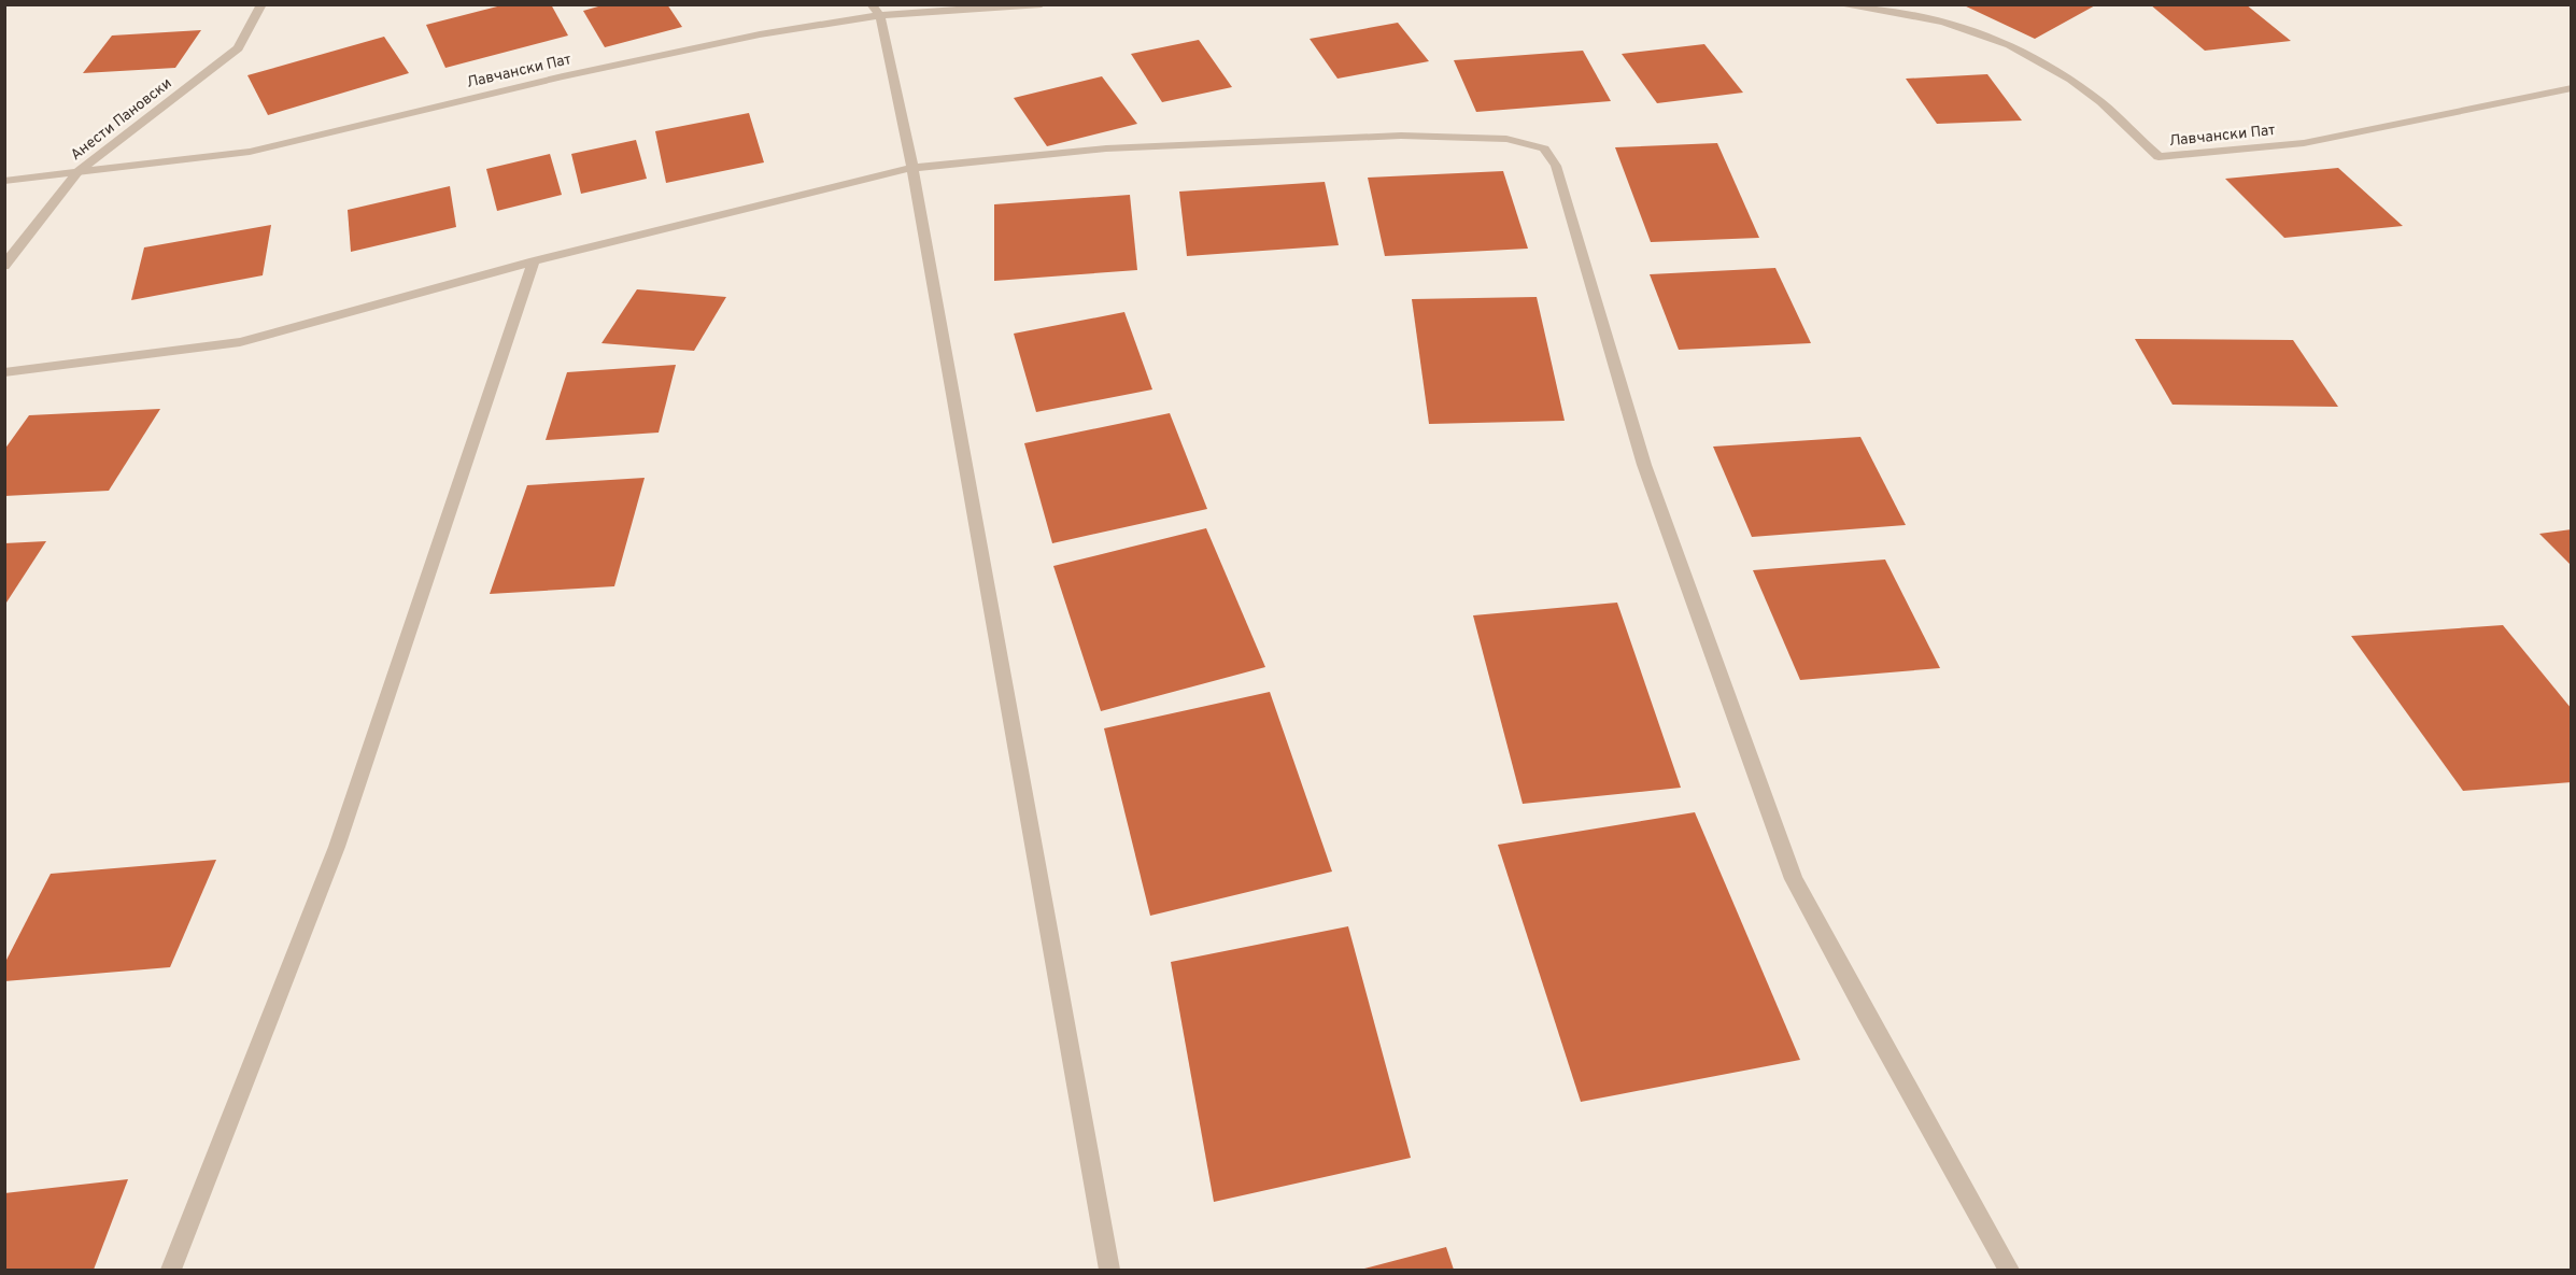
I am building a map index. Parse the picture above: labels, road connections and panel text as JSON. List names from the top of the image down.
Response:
{
  "streets": {
    "street": ["Лавчански Пат", "Анести Пановски"]
  },
  "crossings": [
    ["Лавчански Пат", "Анести Пановски"]
  ]
}
